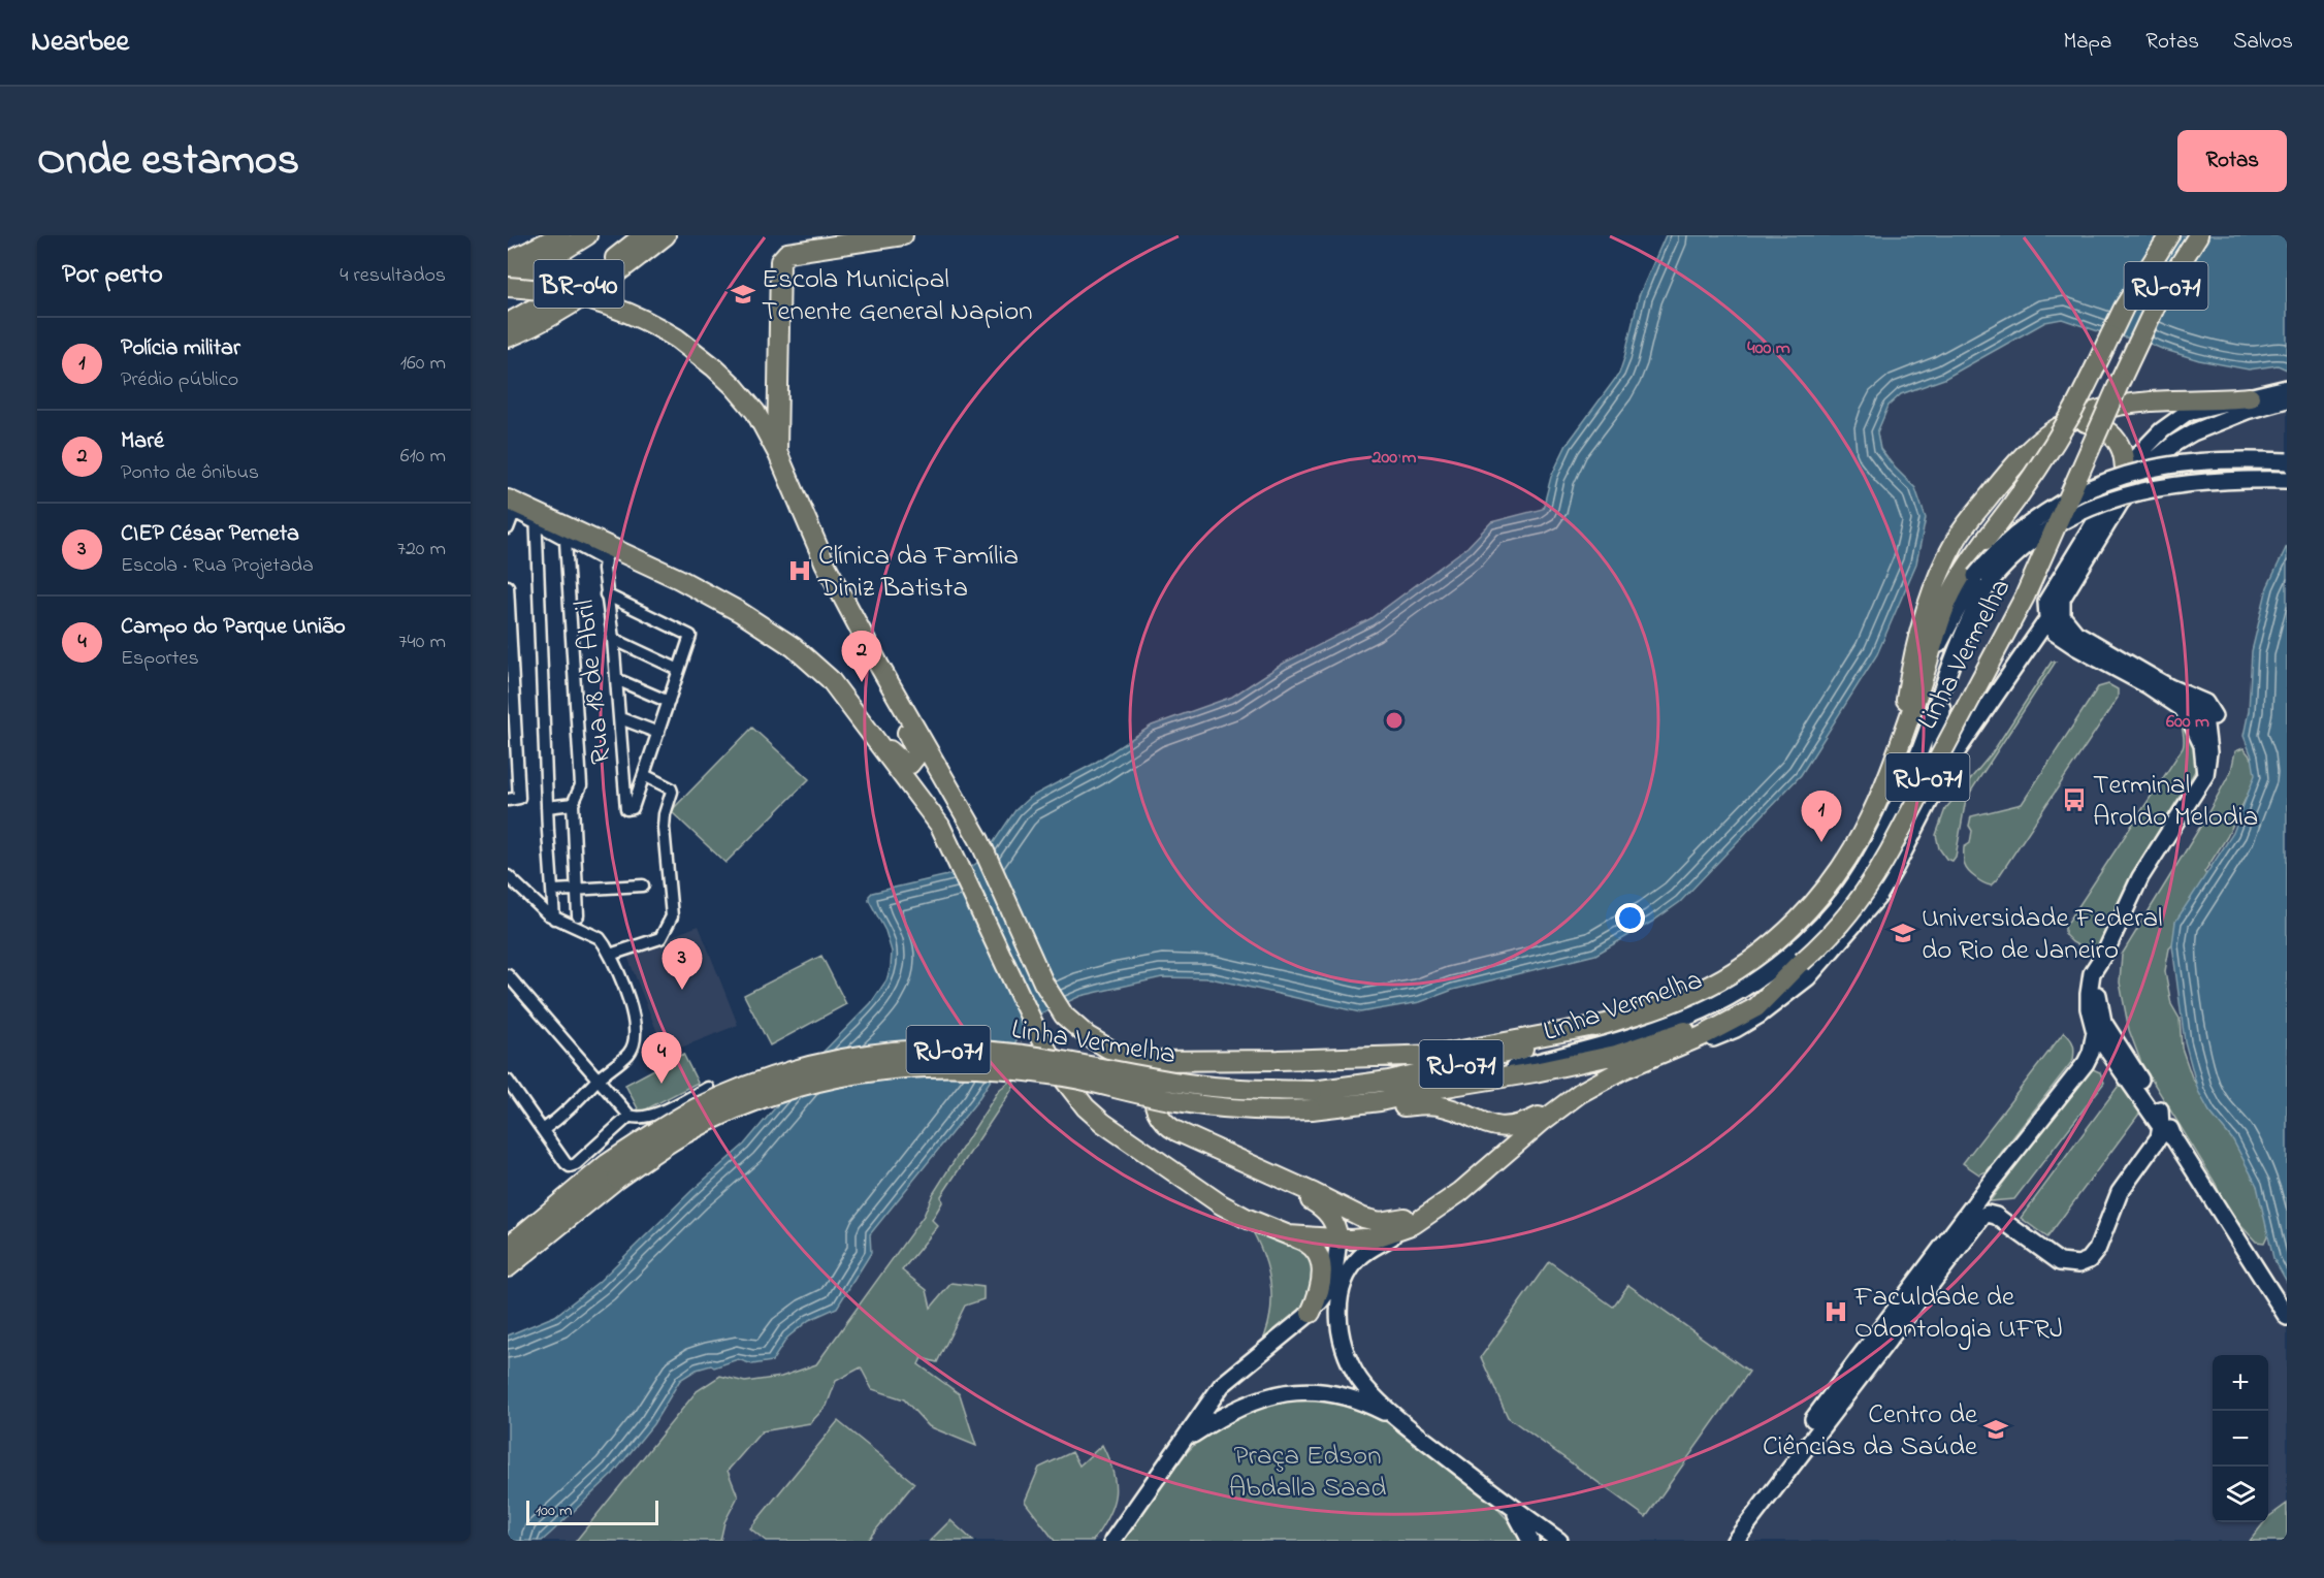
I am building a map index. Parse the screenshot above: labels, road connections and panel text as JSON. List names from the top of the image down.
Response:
{
  "streets": {
    "highway": ["BR-040", "RJ-071", "Linha Vermelha"],
    "street": ["Rua 18 de Abril"]
  },
  "parks": ["Praça Edson Abdalla Saad"],
  "places": {
    "school or university": ["Escola Municipal Tenente General Napion", "Universidade Federal do Rio de Janeiro", "Centro de Ciências da Saúde"],
    "hospital": ["Clínica da Família Diniz Batista", "Faculdade de Odontologia UFRJ"],
    "bus stop": ["Terminal Aroldo Melodia"]
  },
  "scale_bar": "100 m",
  "page": {
    "header": "Nearbee",
    "nav": ["Mapa", "Rotas", "Salvos"],
    "title": "Onde estamos",
    "buttons": "Rotas",
    "heading": ["Por perto", "4 resultados"],
    "list": [
      {
        "mark": "1",
        "name": "Polícia militar",
        "note": "Prédio público",
        "value": "160 m"
      },
      {
        "mark": "2",
        "name": "Maré",
        "note": "Ponto de ônibus",
        "value": "610 m"
      },
      {
        "mark": "3",
        "name": "CIEP César Perneta",
        "note": "Escola · Rua Projetada",
        "value": "720 m"
      },
      {
        "mark": "4",
        "name": "Campo do Parque União",
        "note": "Esportes",
        "value": "740 m"
      }
    ],
    "pins": [
      "2",
      "1",
      "3",
      "4"
    ],
    "map_buttons": ["+", "−"],
    "scale": "100 m"
  },
  "rings": ["400 m", "200 m", "600 m"]
}
